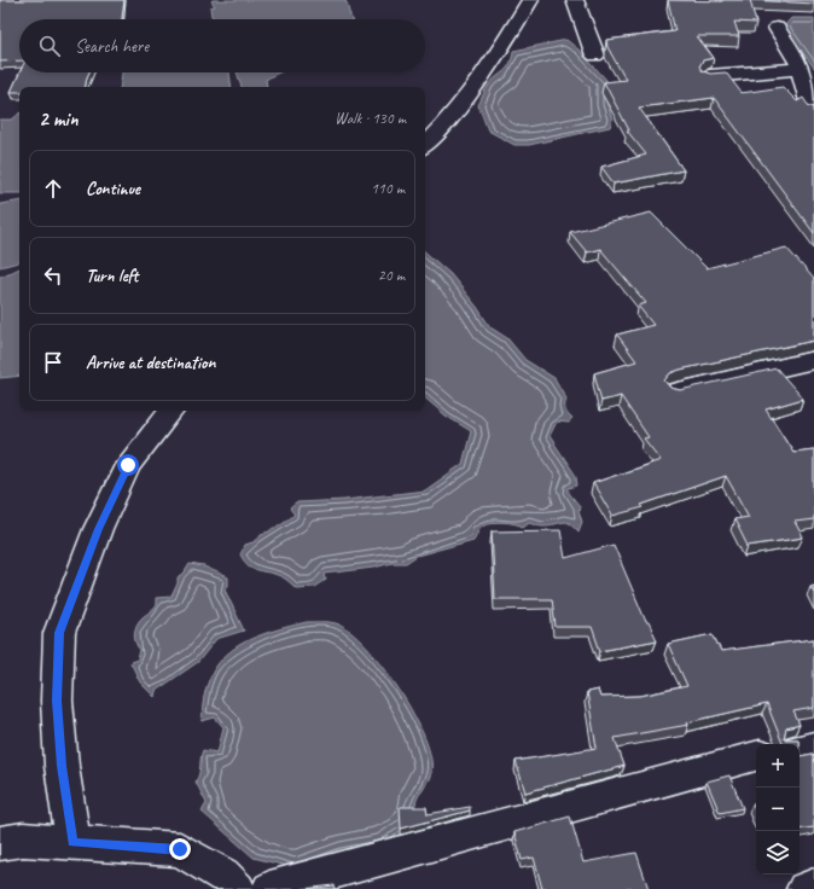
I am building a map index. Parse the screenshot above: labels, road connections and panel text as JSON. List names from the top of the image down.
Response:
{
  "page": {
    "search": "Search here",
    "heading": ["2 min", "Walk · 130 m"],
    "list": [
      ["Continue", "110 m"],
      ["Turn left", "20 m"],
      "Arrive at destination"
    ],
    "map_buttons": ["+", "−"]
  }
}
